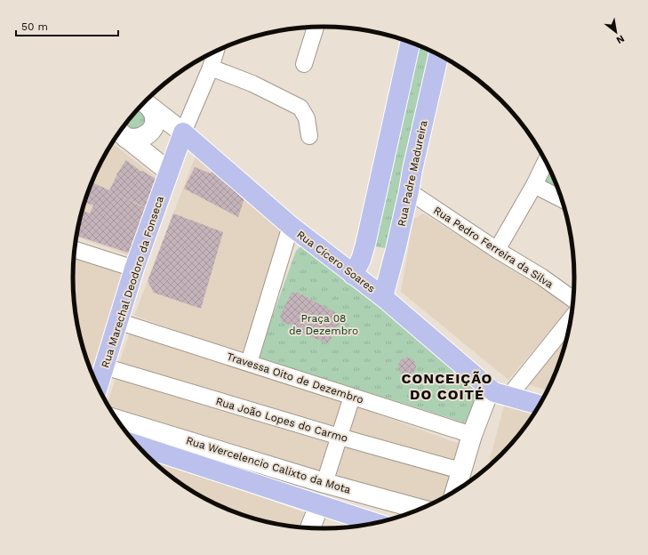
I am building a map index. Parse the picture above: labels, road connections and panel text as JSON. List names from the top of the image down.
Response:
{
  "streets": {
    "main road": [
      "Rua Padre Madureira",
      "Rua Cícero Soares",
      "Rua Marechal Deodoro da Fonseca",
      "Rua Wercelencio Calixto da Mota"
    ],
    "street": ["Rua Pedro Ferreira da Silva", "Travessa Oito de Dezembro", "Rua João Lopes do Carmo"]
  },
  "crossings": [
    ["Rua Padre Madureira", "Rua Pedro Ferreira da Silva"],
    ["Rua Padre Madureira", "Rua Cícero Soares"],
    ["Rua Cícero Soares", "Rua Marechal Deodoro da Fonseca"],
    ["Rua Marechal Deodoro da Fonseca", "Travessa Oito de Dezembro"],
    ["Rua Marechal Deodoro da Fonseca", "Rua João Lopes do Carmo"]
  ],
  "districts": ["CONCEIÇÃO DO COITÉ"],
  "parks": ["Praça 08 de Dezembro"],
  "scale_bar": "50 m",
  "north": "bottom right"
}
